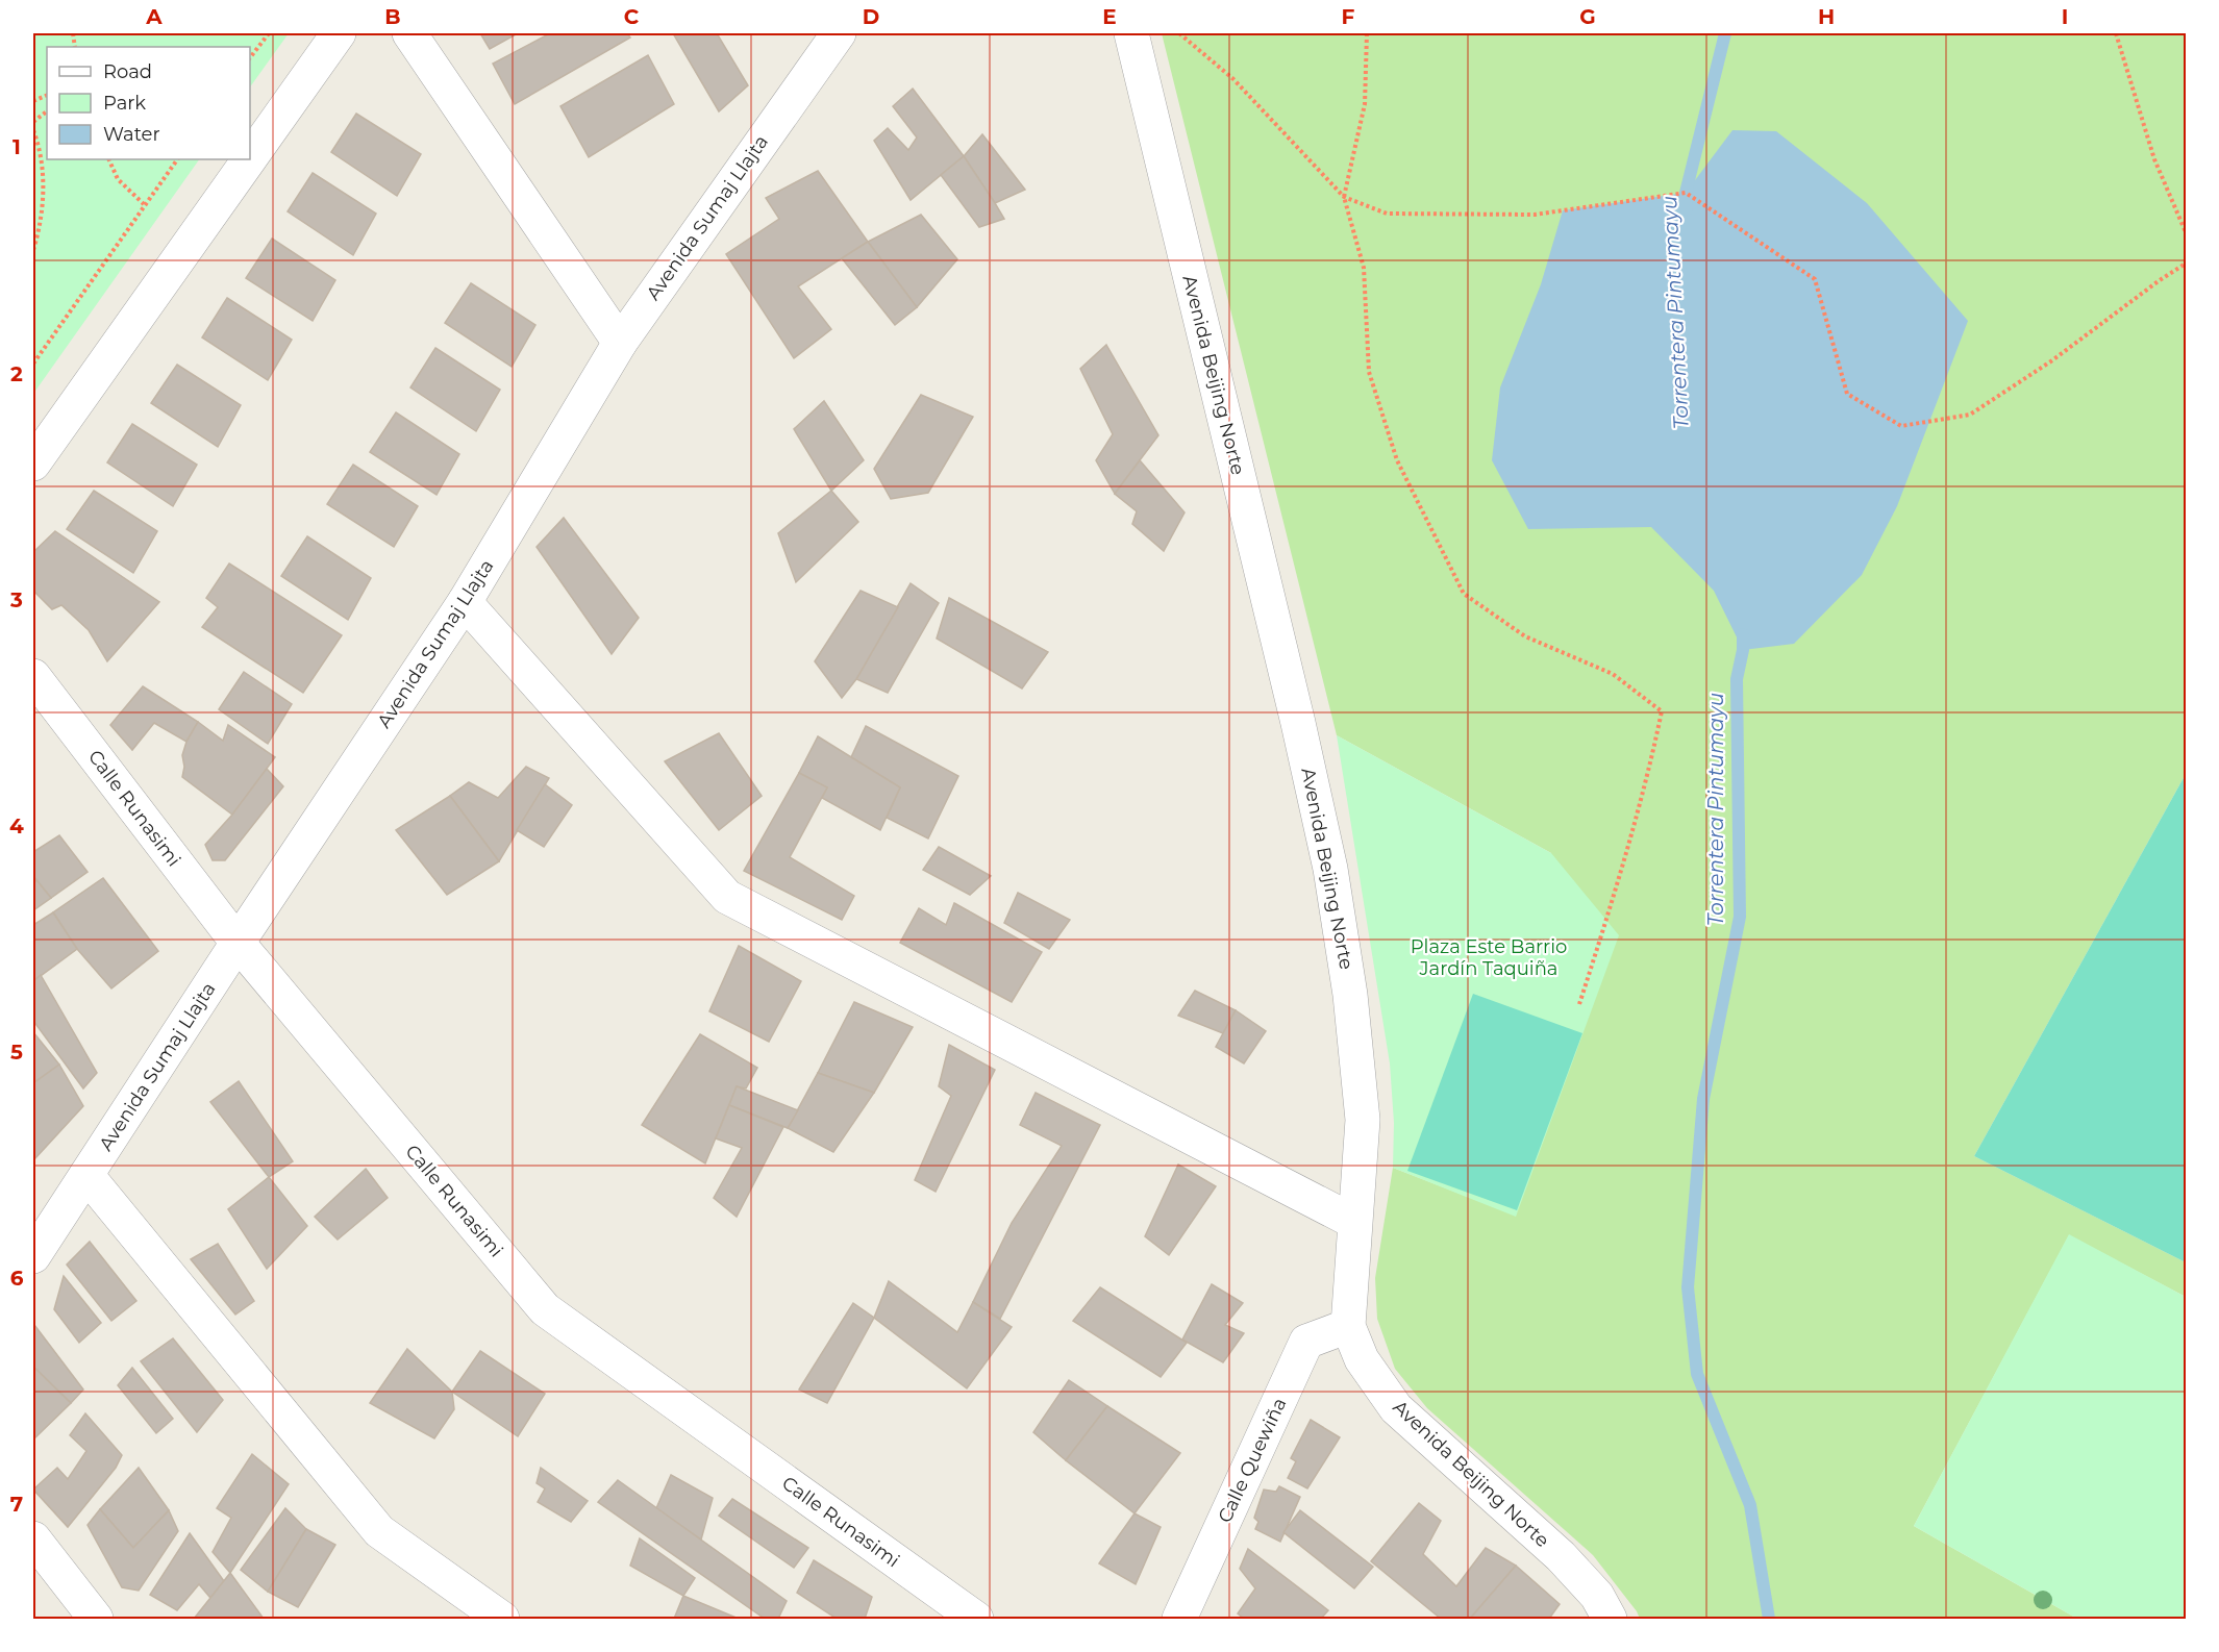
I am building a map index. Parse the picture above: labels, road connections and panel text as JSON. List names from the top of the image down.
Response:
{
  "streets": {
    "street": [
      "Avenida Sumaj Llajta",
      "Avenida Beijing Norte",
      "Calle Runasimi",
      "Calle Quewiña"
    ]
  },
  "crossings": [
    ["Avenida Sumaj Llajta", "Calle Runasimi"],
    ["Avenida Beijing Norte", "Calle Quewiña"]
  ],
  "water": ["Torrentera Pintumayu"],
  "parks": ["Plaza Este Barrio Jardín Taquiña"],
  "legend": ["Road", "Park", "Water"],
  "grid": {
    "columns": [
      "A",
      "B",
      "C",
      "D",
      "E",
      "F",
      "G",
      "H",
      "I"
    ],
    "rows": [
      "1",
      "2",
      "3",
      "4",
      "5",
      "6",
      "7"
    ]
  }
}
